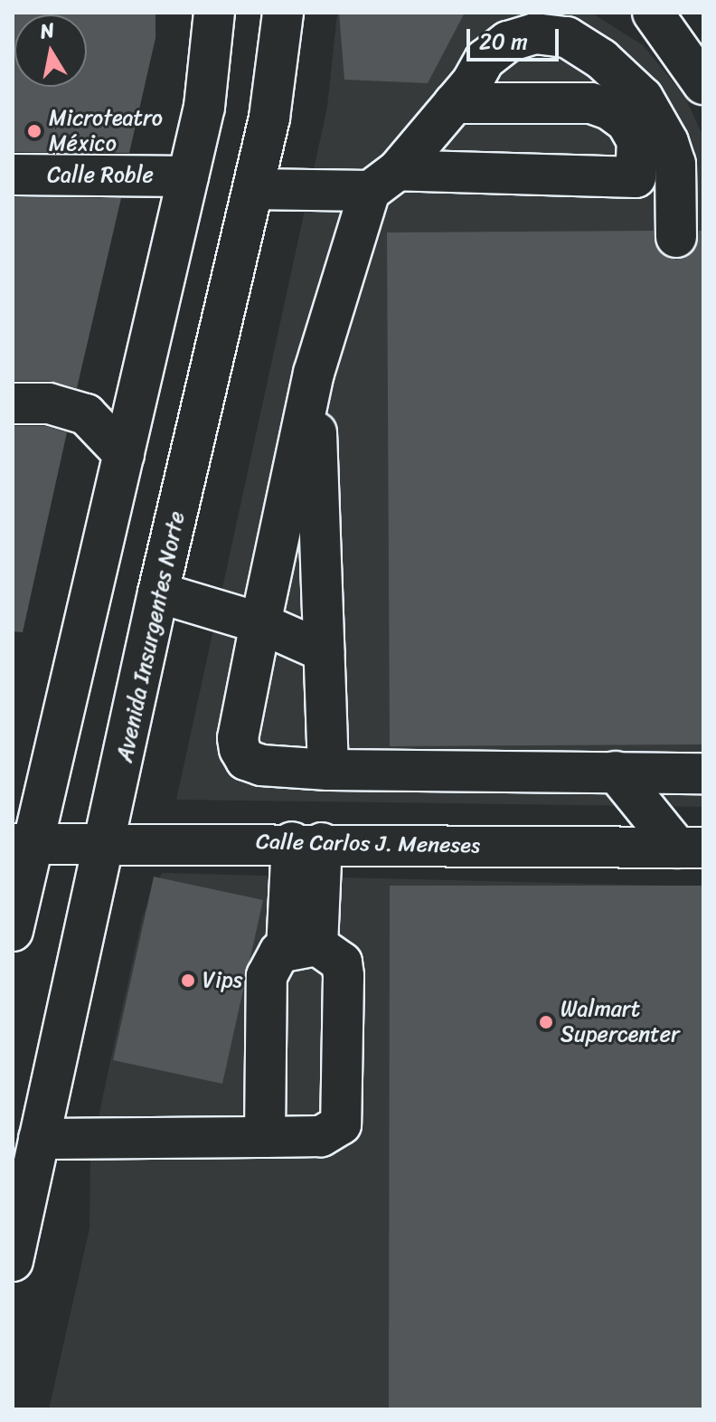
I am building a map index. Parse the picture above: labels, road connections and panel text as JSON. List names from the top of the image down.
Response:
{
  "streets": {
    "main road": ["Calle Roble", "Avenida Insurgentes Norte", "Calle Carlos J. Meneses"]
  },
  "crossings": [
    ["Avenida Insurgentes Norte", "Calle Carlos J. Meneses"]
  ],
  "places": ["Microteatro México", "Vips", "Walmart Supercenter"],
  "scale_bar": "20 m",
  "north": "top"
}
